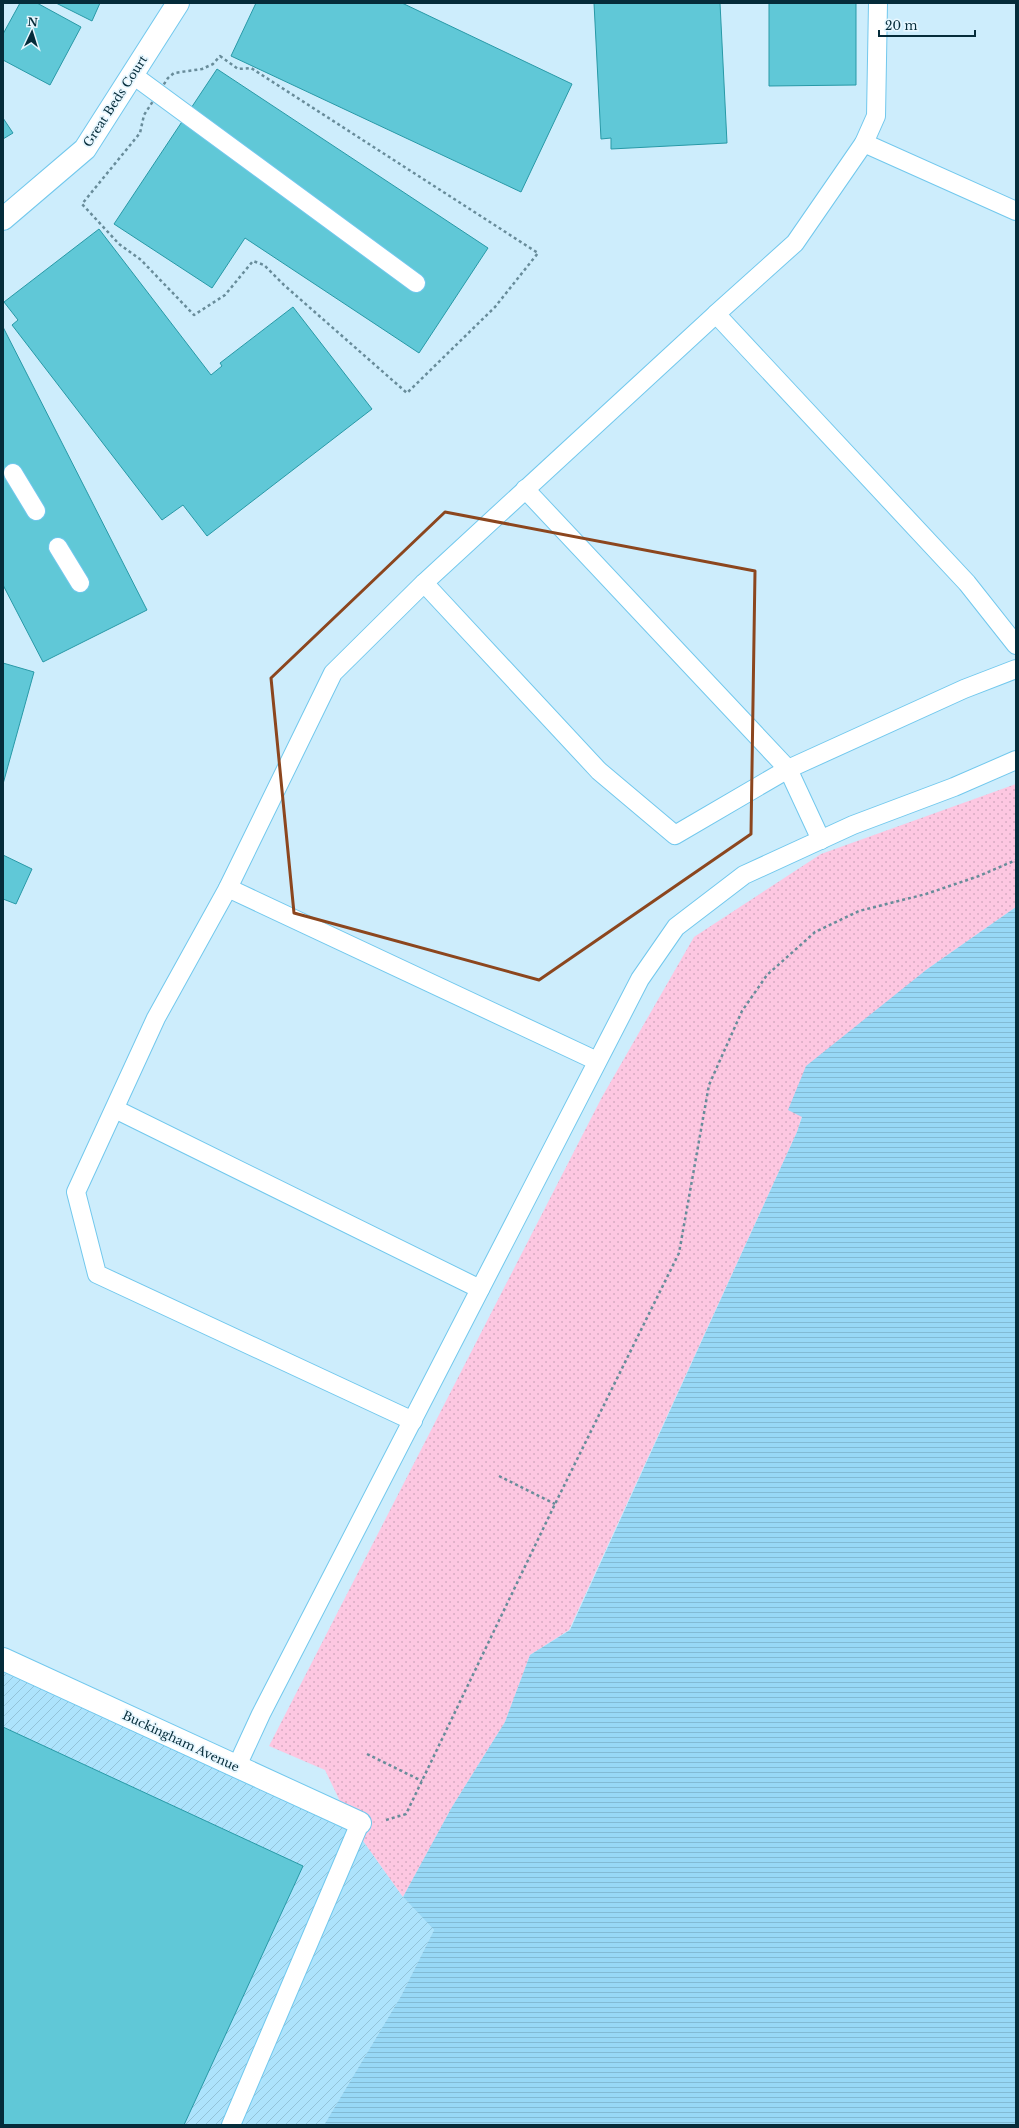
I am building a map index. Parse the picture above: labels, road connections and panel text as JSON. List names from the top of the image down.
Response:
{
  "streets": {
    "street": ["Great Beds Court", "Buckingham Avenue"]
  },
  "scale_bar": "20 m",
  "north": "top"
}
